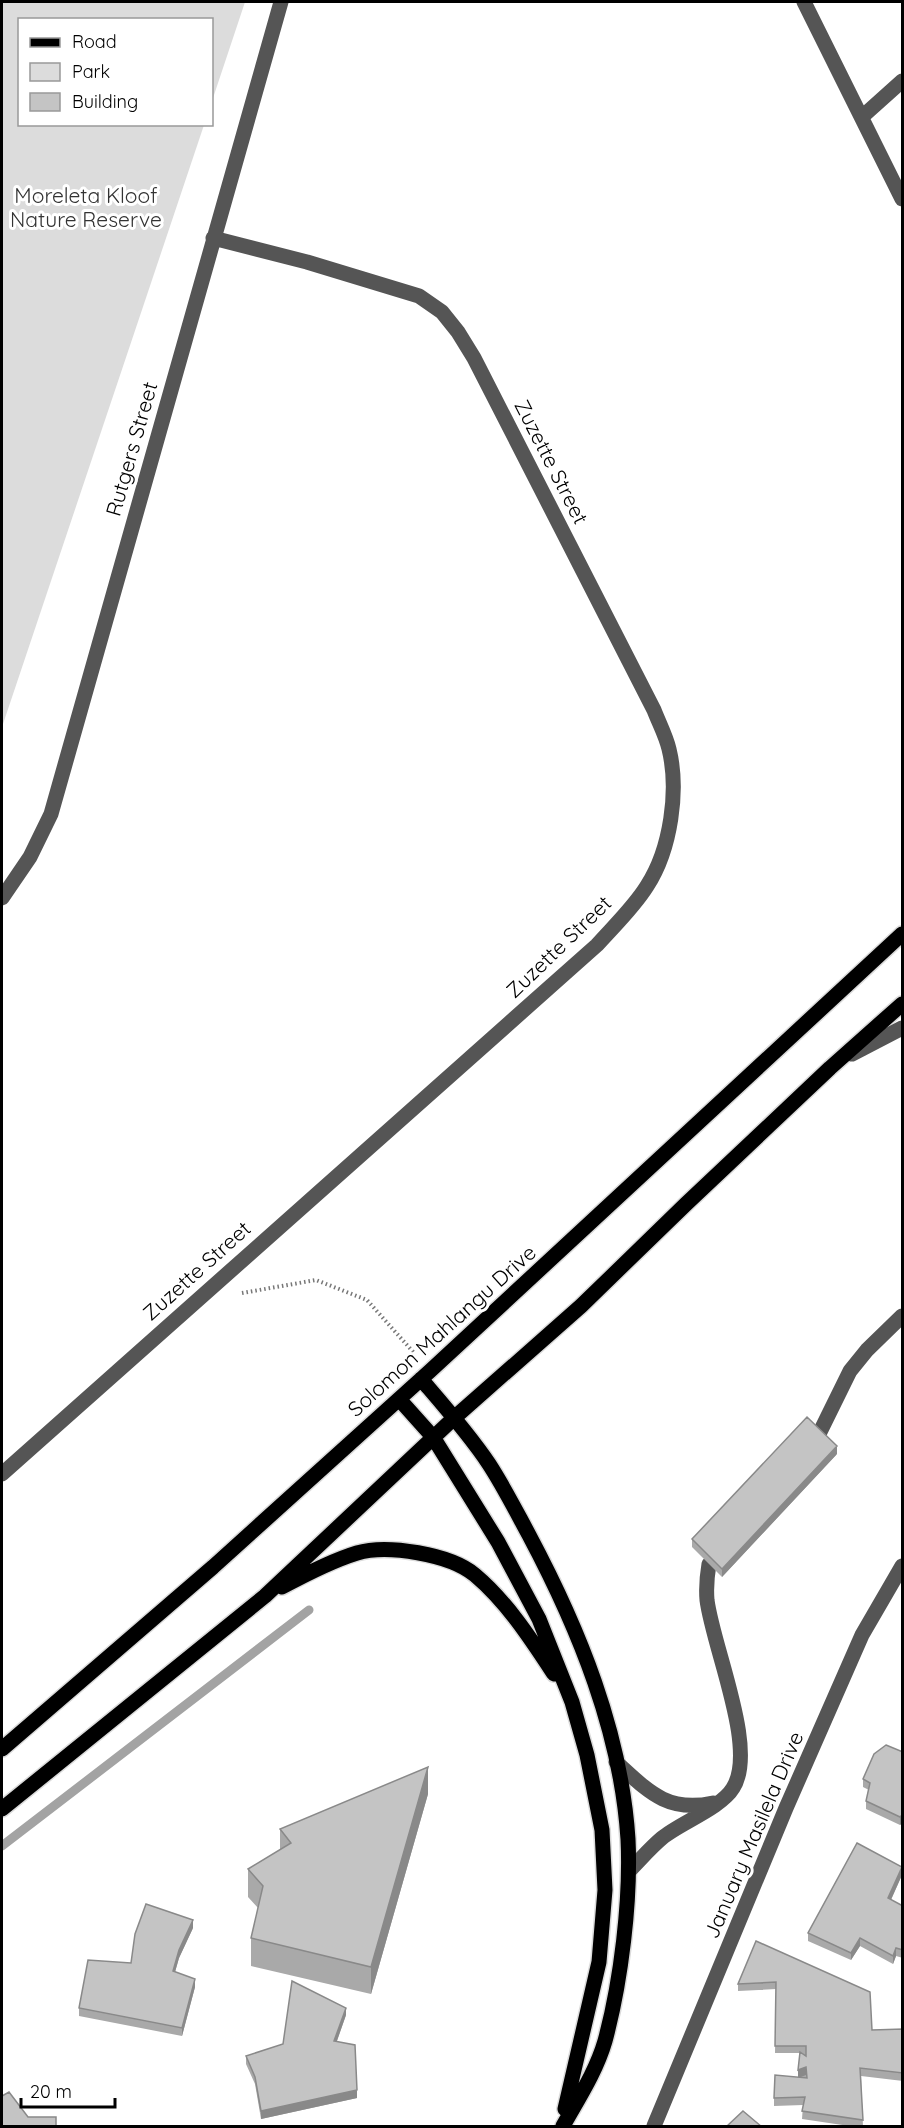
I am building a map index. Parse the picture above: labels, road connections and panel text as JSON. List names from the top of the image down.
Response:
{
  "streets": {
    "main road": ["Solomon Mahlangu Drive"],
    "street": ["Rutgers Street", "Zuzette Street", "January Masilela Drive"]
  },
  "crossings": [
    ["Rutgers Street", "Zuzette Street"]
  ],
  "parks": ["Moreleta Kloof Nature Reserve"],
  "legend": ["Road", "Park", "Building"],
  "scale_bar": "20 m"
}
